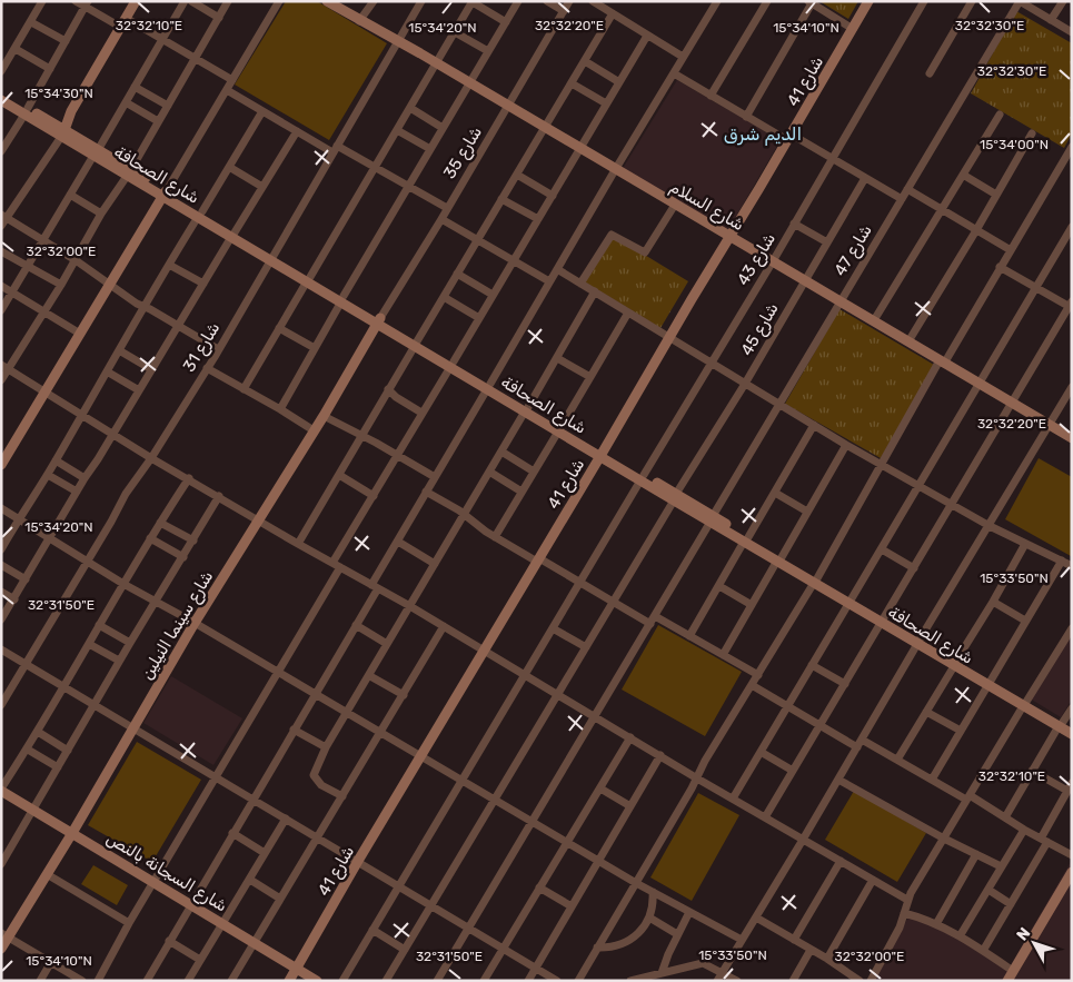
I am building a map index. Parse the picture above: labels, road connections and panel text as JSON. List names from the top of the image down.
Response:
{
  "streets": {
    "street": [
      "شارع 41",
      "شارع 35",
      "شارع الصحافة",
      "شارع السلام",
      "شارع 47",
      "شارع 43",
      "شارع 45",
      "شارع 31",
      "شارع سينما النيلين",
      "شارع السجانة بالنص"
    ]
  },
  "crossings": [
    ["شارع 41", "شارع الصحافة"],
    ["شارع 41", "شارع السلام"],
    ["شارع 41", "شارع السجانة بالنص"],
    ["شارع 35", "شارع الصحافة"],
    ["شارع 35", "شارع السلام"],
    ["شارع 35", "شارع سينما النيلين"],
    ["شارع الصحافة", "شارع 47"],
    ["شارع الصحافة", "شارع 43"],
    ["شارع الصحافة", "شارع 45"],
    ["شارع الصحافة", "شارع 31"],
    ["شارع الصحافة", "شارع سينما النيلين"],
    ["شارع السلام", "شارع 47"],
    ["شارع السلام", "شارع 43"],
    ["شارع السلام", "شارع 45"],
    ["شارع السلام", "شارع 31"],
    ["شارع سينما النيلين", "شارع السجانة بالنص"]
  ],
  "districts": ["الديم شرق"],
  "north": "top left",
  "coordinates": [
    "32°32'10\"E",
    "32°32'20\"E",
    "32°32'30\"E",
    "15°34'20\"N",
    "15°34'10\"N",
    "15°34'30\"N",
    "15°34'00\"N",
    "32°32'00\"E",
    "15°33'50\"N",
    "32°31'50\"E"
  ]
}
